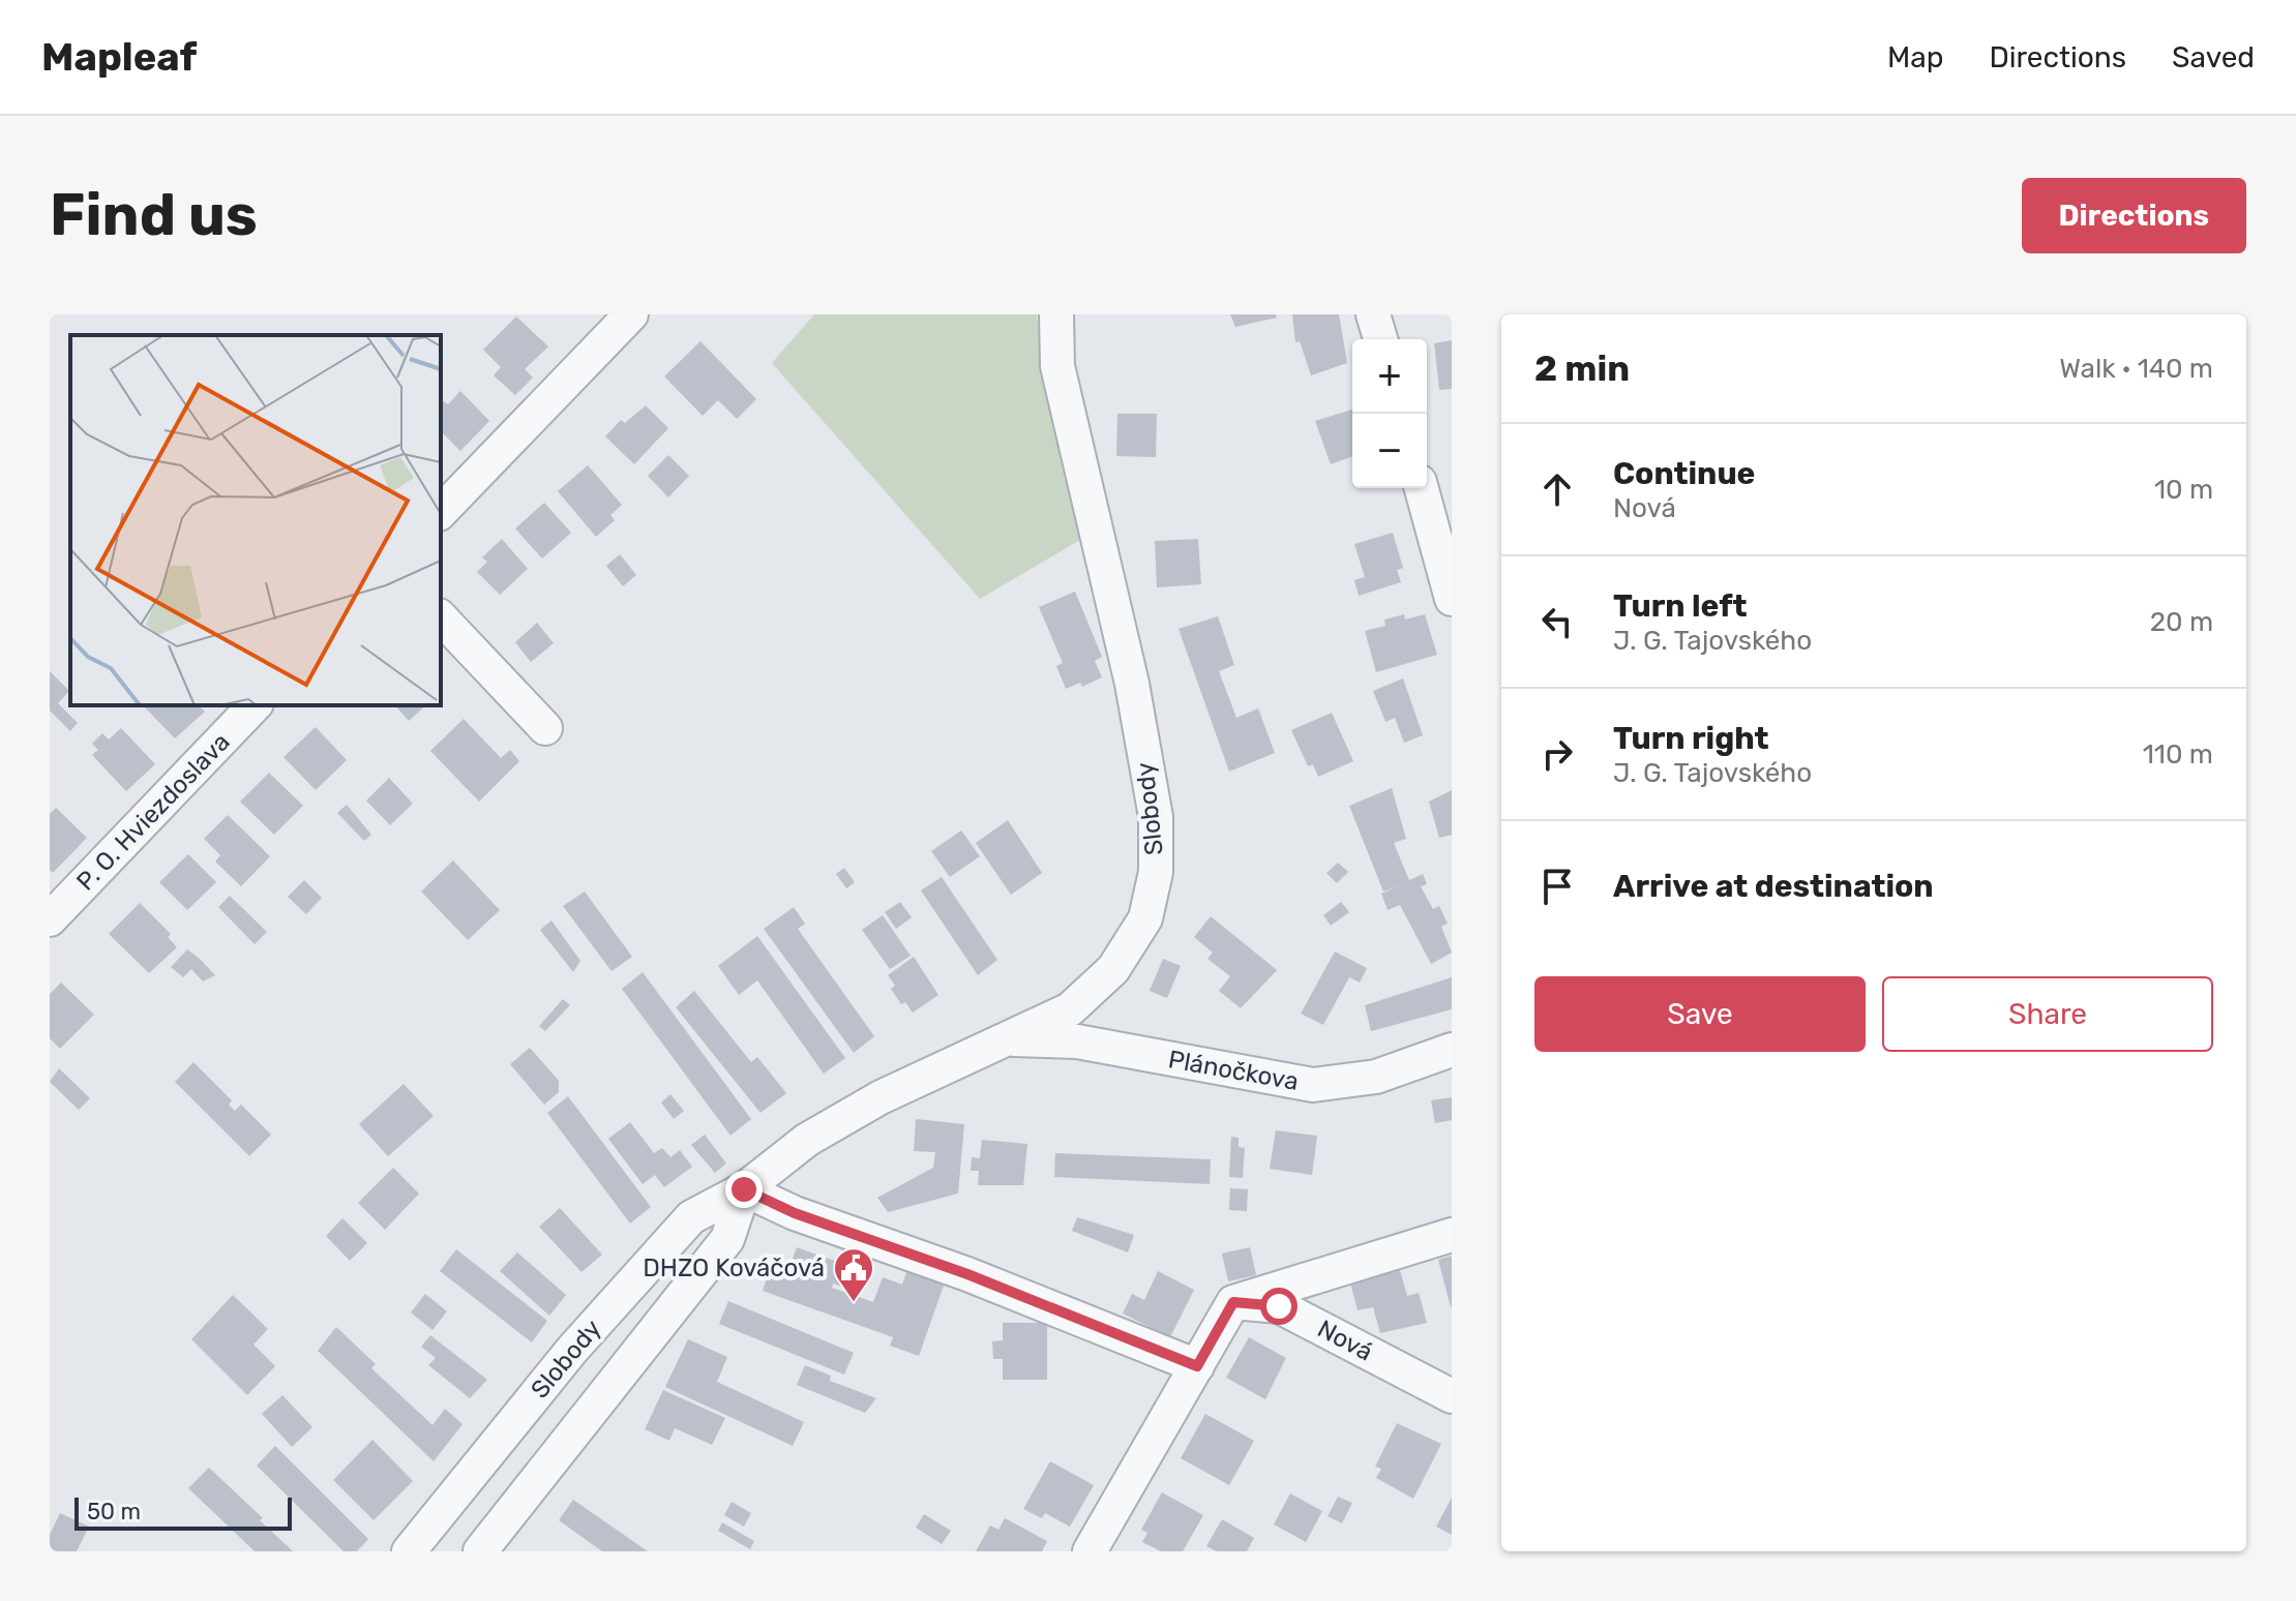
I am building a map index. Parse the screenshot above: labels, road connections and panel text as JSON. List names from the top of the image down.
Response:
{
  "streets": {
    "street": [
      "Slobody",
      "P. O. Hviezdoslava",
      "Plánočkova",
      "Nová"
    ]
  },
  "crossings": [
    ["Slobody", "Plánočkova"]
  ],
  "places": {
    "public building": ["DHZO Kováčová"]
  },
  "scale_bar": "50 m",
  "page": {
    "header": "Mapleaf",
    "nav": ["Map", "Directions", "Saved"],
    "buttons": [
      "Directions",
      ["Save", "Share"]
    ],
    "title": "Find us",
    "heading": ["2 min", "Walk · 140 m"],
    "map_buttons": ["+", "−"],
    "list": [
      ["Continue", "Nová", "10 m"],
      ["Turn left", "J. G. Tajovského", "20 m"],
      ["Turn right", "J. G. Tajovského", "110 m"],
      "Arrive at destination"
    ],
    "scale": "50 m"
  }
}
